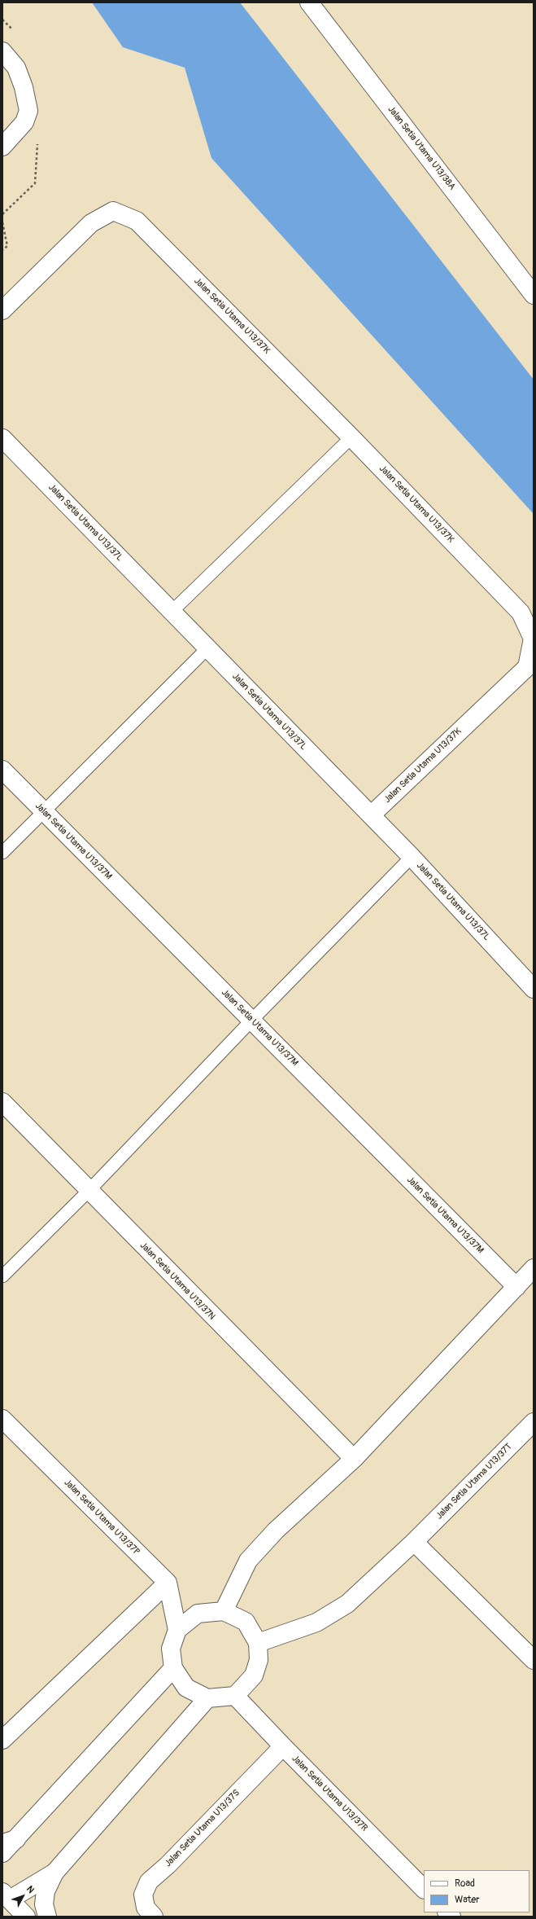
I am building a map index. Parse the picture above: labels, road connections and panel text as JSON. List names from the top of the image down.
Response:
{
  "streets": {
    "street": [
      "Jalan Setia Utama U13/38A",
      "Jalan Setia Utama U13/37K",
      "Jalan Setia Utama U13/37L",
      "Jalan Setia Utama U13/37M",
      "Jalan Setia Utama U13/37N",
      "Jalan Setia Utama U13/37T",
      "Jalan Setia Utama U13/37P",
      "Jalan Setia Utama U13/37R",
      "Jalan Setia Utama U13/37S"
    ]
  },
  "crossings": [
    ["Jalan Setia Utama U13/37K", "Jalan Setia Utama U13/37L"],
    ["Jalan Setia Utama U13/37T", "Jalan Setia Utama U13/37R"],
    ["Jalan Setia Utama U13/37R", "Jalan Setia Utama U13/37S"]
  ],
  "legend": ["Road", "Water"],
  "north": "top right"
}
